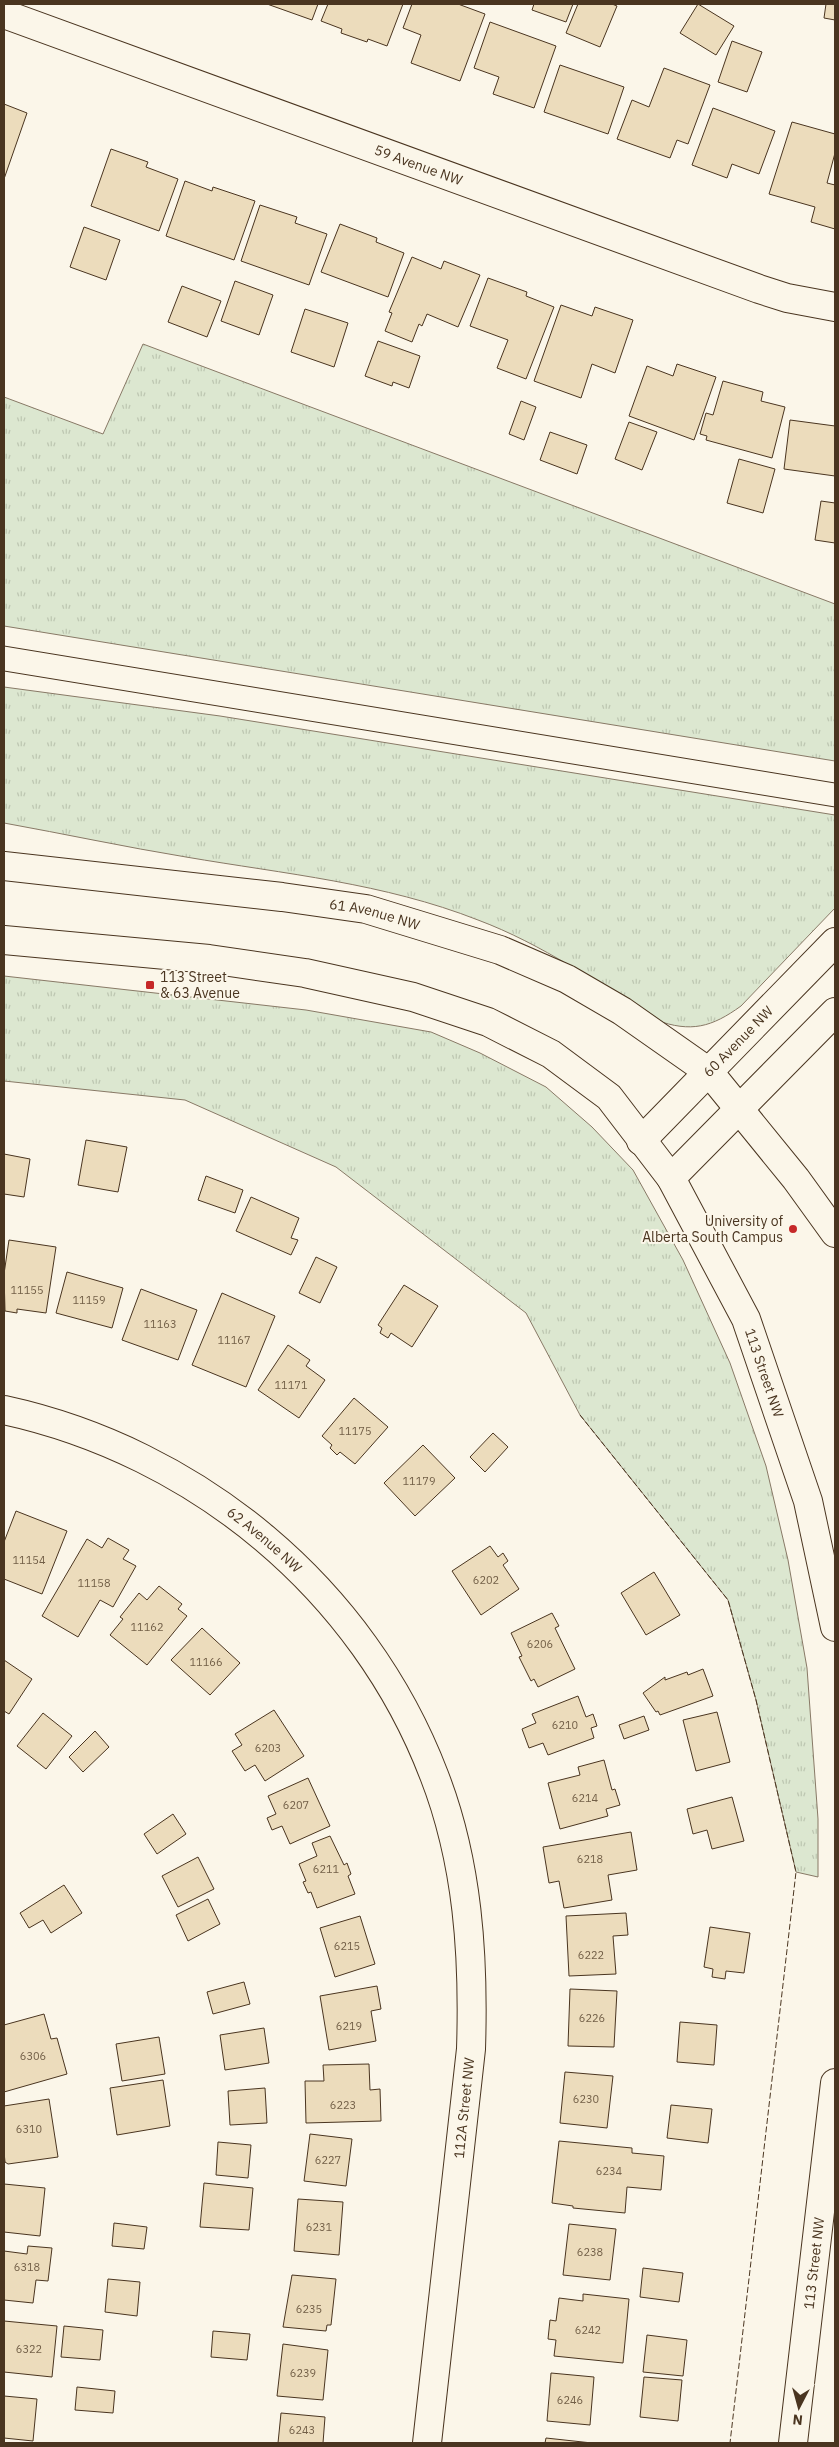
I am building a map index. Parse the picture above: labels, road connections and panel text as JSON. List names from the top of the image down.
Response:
{
  "streets": {
    "street": [
      "59 Avenue NW",
      "61 Avenue NW",
      "60 Avenue NW",
      "113 Street NW",
      "62 Avenue NW",
      "112A Street NW"
    ]
  },
  "crossings": [
    ["61 Avenue NW", "60 Avenue NW"],
    ["60 Avenue NW", "113 Street NW"],
    ["62 Avenue NW", "112A Street NW"]
  ],
  "places": {
    "transit": ["113 Street & 63 Avenue"],
    "other": ["University of Alberta South Campus"]
  },
  "house_numbers": [
    "11155",
    "11159",
    "11163",
    "11167",
    "11171",
    "11175",
    "11179",
    "11154",
    "6202",
    "11158",
    "11162",
    "6206",
    "11166",
    "6210",
    "6203",
    "6214",
    "6207",
    "6218",
    "6211",
    "6215",
    "6222",
    "6226",
    "6219",
    "6306",
    "6230",
    "6223",
    "6310",
    "6227",
    "6234",
    "6231",
    "6238",
    "6318",
    "6235",
    "6242",
    "6322",
    "6239",
    "6246",
    "6243"
  ],
  "north": "bottom"
}
